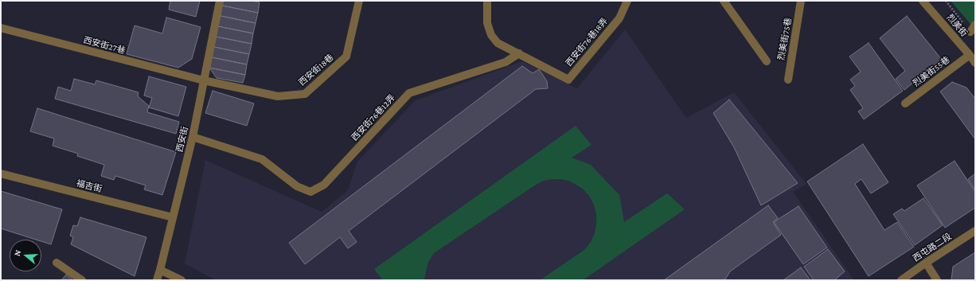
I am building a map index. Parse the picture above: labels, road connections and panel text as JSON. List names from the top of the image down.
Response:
{
  "streets": {
    "street": [
      "烈美街",
      "烈美街75巷",
      "西安街76巷18弄",
      "西安街27巷",
      "西安街18巷",
      "烈美街55巷",
      "西安街76巷12弄",
      "西安街",
      "福吉街",
      "西屯路二段"
    ]
  },
  "crossings": [
    ["烈美街", "烈美街55巷"],
    ["西安街76巷18弄", "西安街76巷12弄"],
    ["西安街27巷", "西安街18巷"],
    ["西安街27巷", "西安街"],
    ["西安街18巷", "西安街"],
    ["西安街76巷12弄", "西安街"],
    ["西安街", "福吉街"]
  ],
  "north": "left"
}
